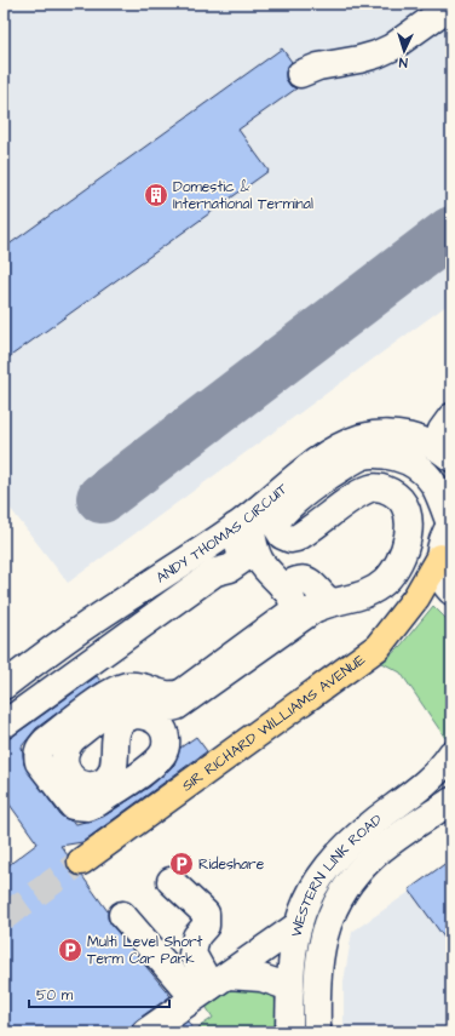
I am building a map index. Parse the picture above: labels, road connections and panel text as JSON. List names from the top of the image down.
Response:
{
  "streets": {
    "main road": ["SIR RICHARD WILLIAMS AVENUE"],
    "street": ["ANDY THOMAS CIRCUIT", "WESTERN LINK ROAD"]
  },
  "places": {
    "building": ["Domestic & International Terminal"],
    "parking": ["Rideshare", "Multi Level Short Term Car Park"]
  },
  "scale_bar": "50 m",
  "north": "bottom"
}
